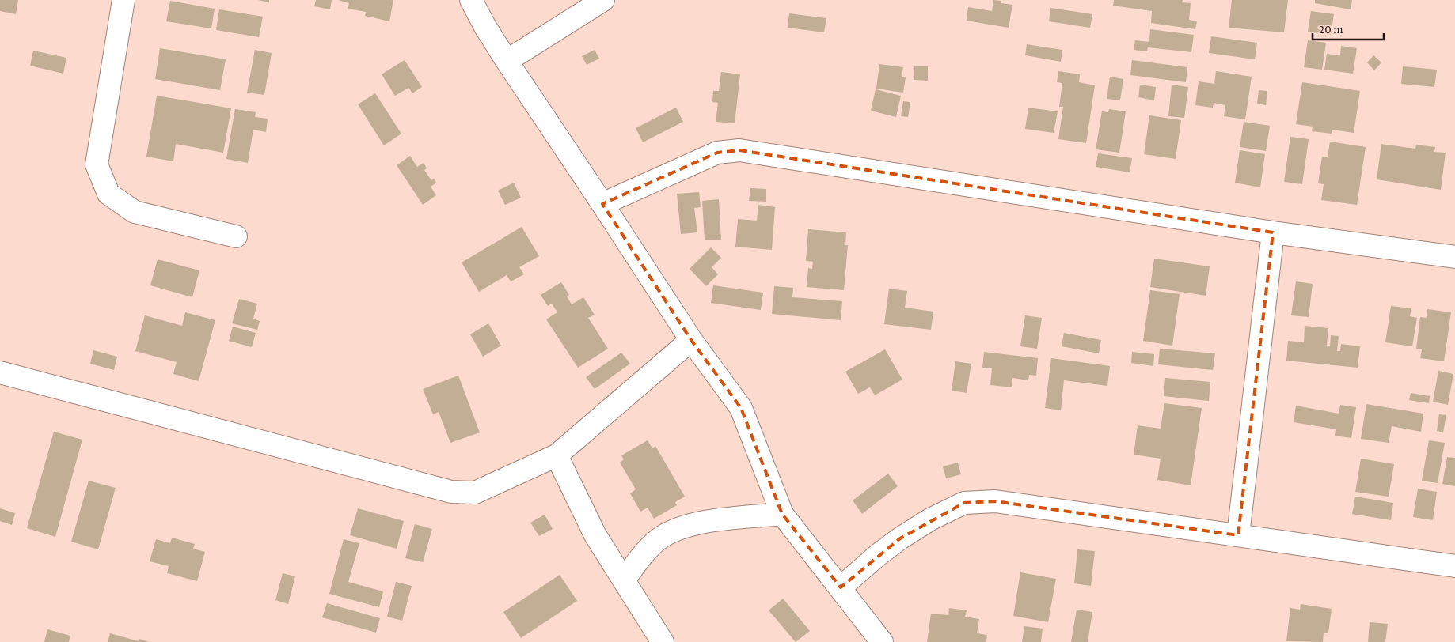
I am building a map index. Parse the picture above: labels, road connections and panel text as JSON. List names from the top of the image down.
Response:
{
  "scale_bar": "20 m"
}
